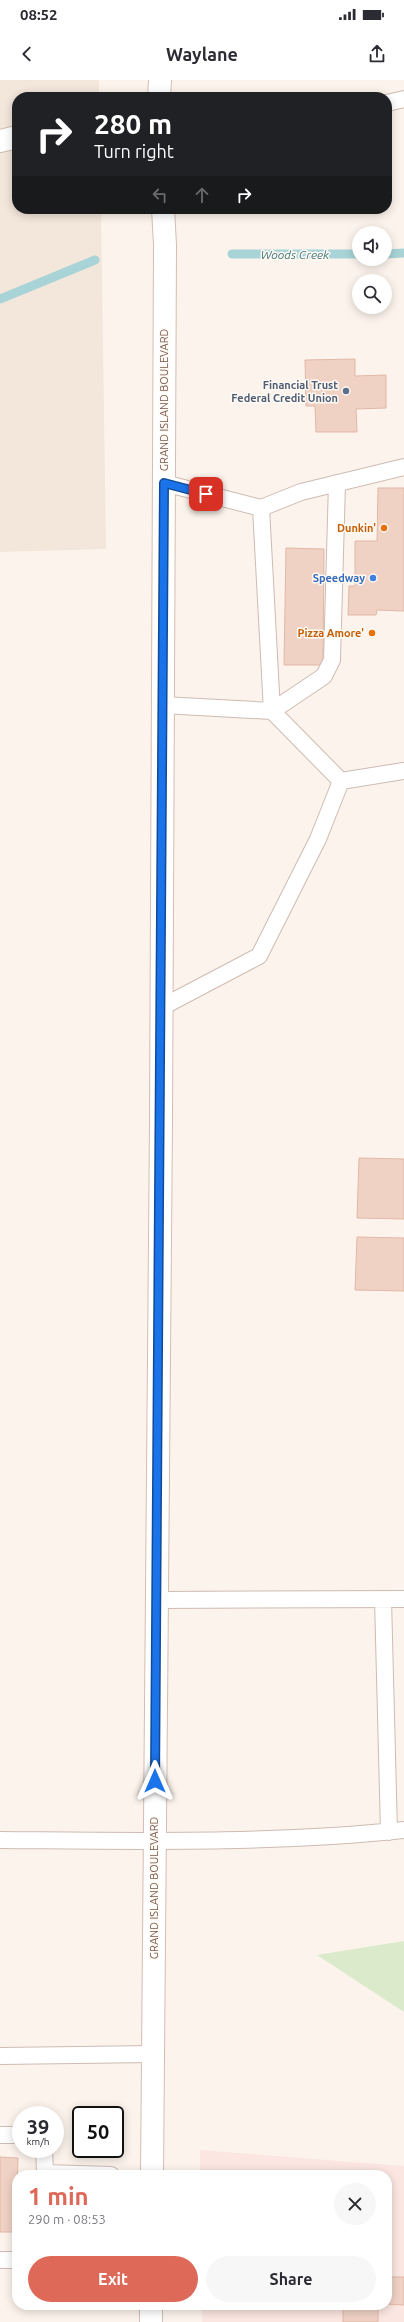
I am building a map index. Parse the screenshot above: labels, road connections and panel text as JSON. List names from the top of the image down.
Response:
{
  "streets": {
    "main road": ["GRAND ISLAND BOULEVARD"]
  },
  "water": ["Woods Creek"],
  "places": [
    "Financial Trust Federal Credit Union",
    "Dunkin'",
    "Speedway",
    "Pizza Amore'"
  ],
  "page": {
    "status": "08:52",
    "header": "Waylane",
    "turn": ["280 m", "Turn right"],
    "speed": "39 km/h",
    "limit": "50",
    "heading": ["1 min", "290 m · 08:53"],
    "buttons": ["Exit", "Share"]
  }
}
